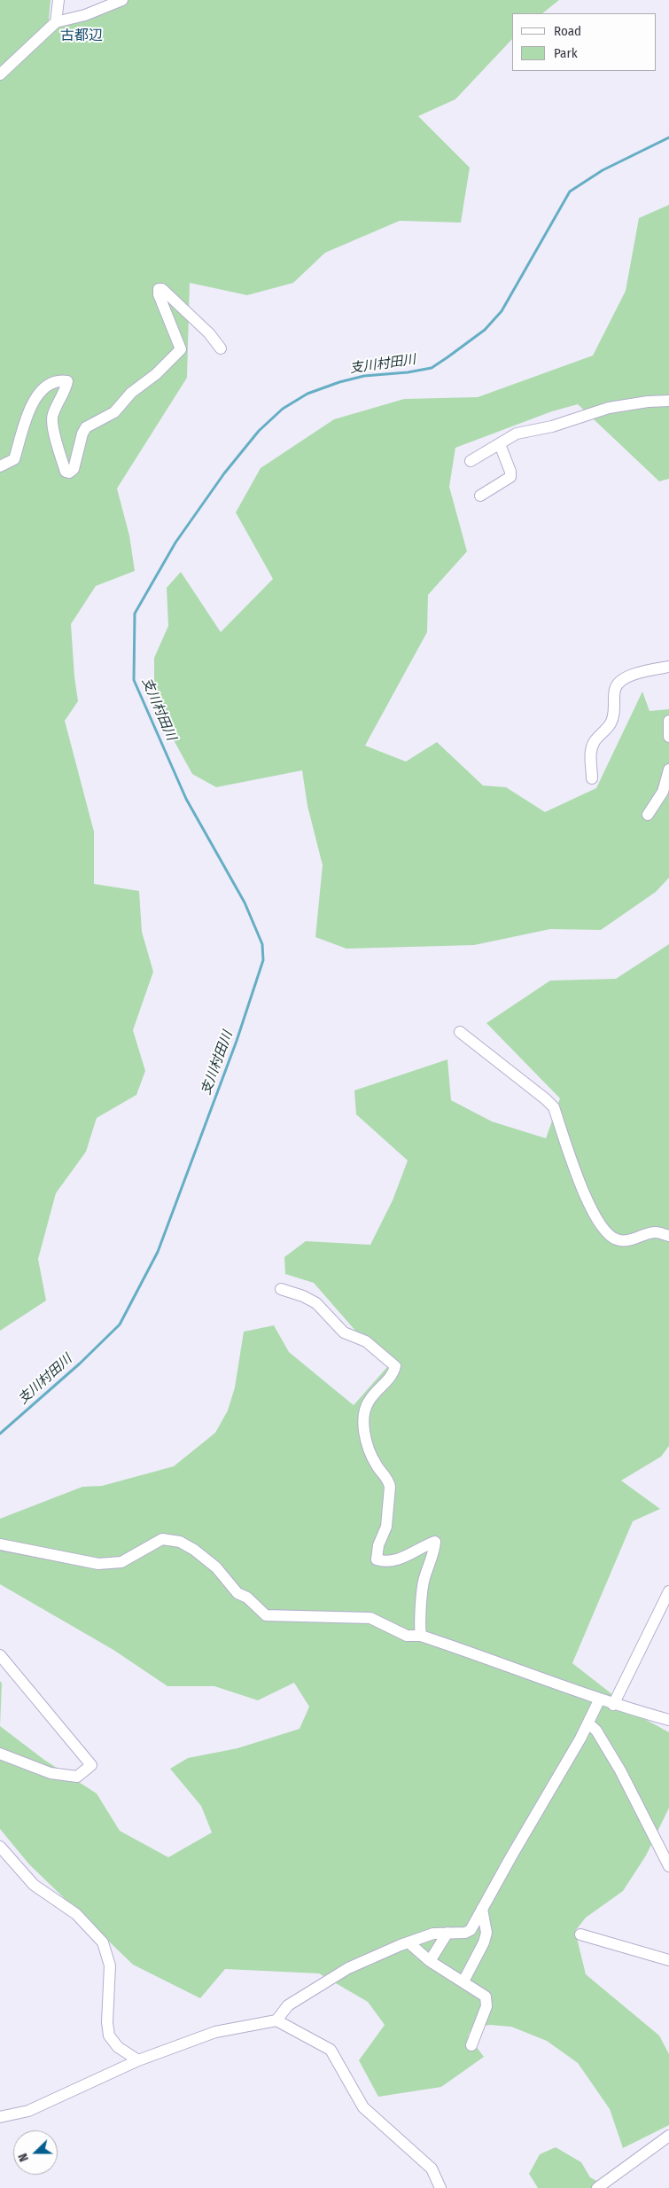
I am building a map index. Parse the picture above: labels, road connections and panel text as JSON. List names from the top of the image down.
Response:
{
  "districts": ["古都辺"],
  "water": ["支川村田川"],
  "legend": ["Road", "Park"],
  "north": "left"
}
